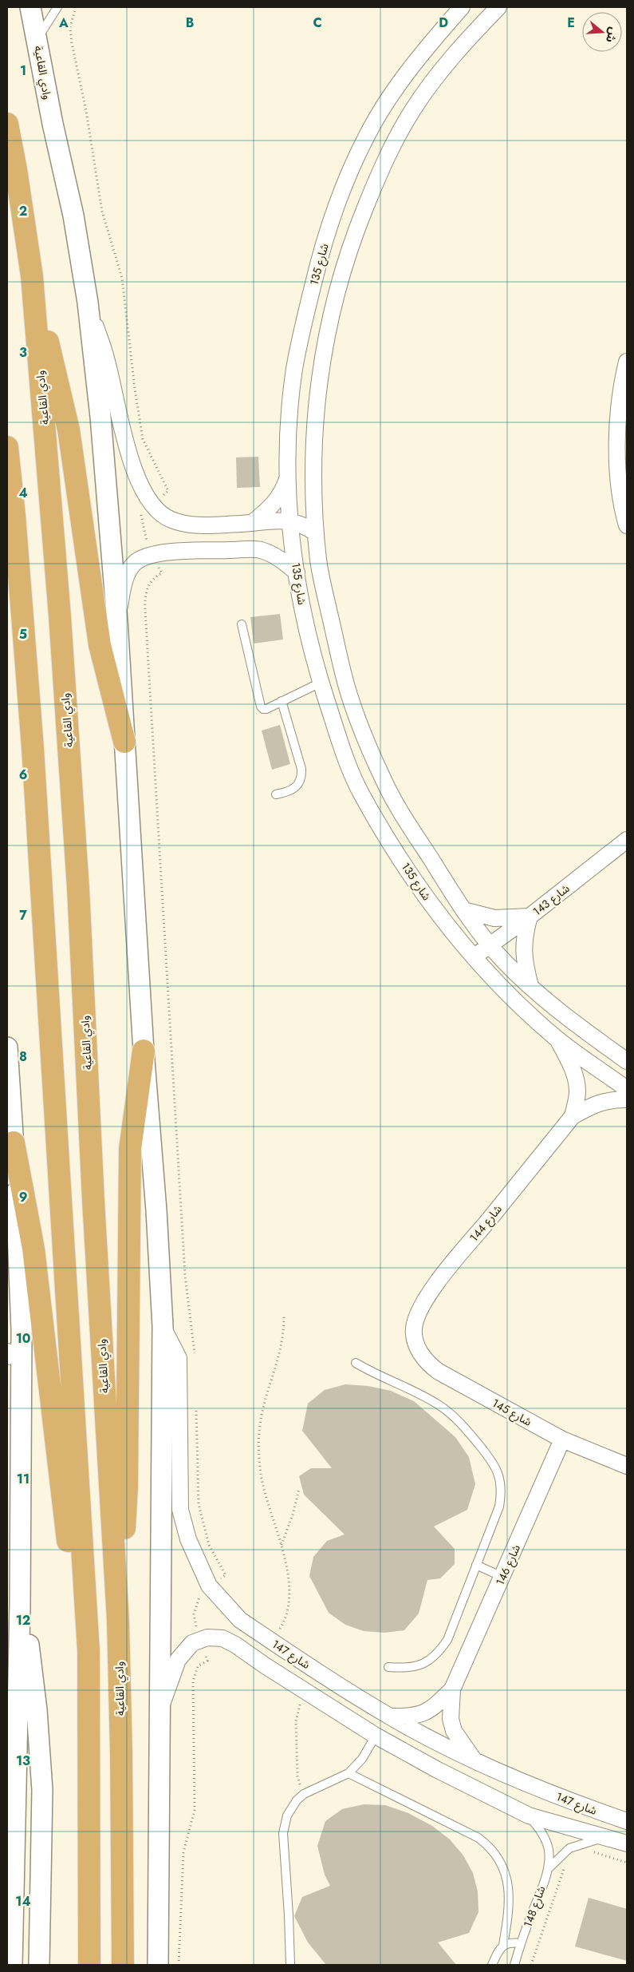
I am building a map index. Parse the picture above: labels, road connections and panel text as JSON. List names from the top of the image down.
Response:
{
  "streets": {
    "main road": ["وادي القاعية"],
    "street": [
      "شارع 135",
      "شارع 143",
      "شارع 144",
      "شارع 145",
      "شارع 146",
      "شارع 147"
    ],
    "lane": ["شارع 148"]
  },
  "crossings": [
    ["وادي القاعية", "شارع 135"],
    ["وادي القاعية", "شارع 147"],
    ["شارع 135", "شارع 143"],
    ["شارع 135", "شارع 144"],
    ["شارع 144", "شارع 145"],
    ["شارع 145", "شارع 146"],
    ["شارع 146", "شارع 147"],
    ["شارع 147", "شارع 148"]
  ],
  "north": "right",
  "grid": {
    "columns": [
      "A",
      "B",
      "C",
      "D",
      "E"
    ],
    "rows": [
      "1",
      "2",
      "3",
      "4",
      "5",
      "6",
      "7",
      "8",
      "9",
      "10",
      "11",
      "12",
      "13",
      "14"
    ]
  }
}
